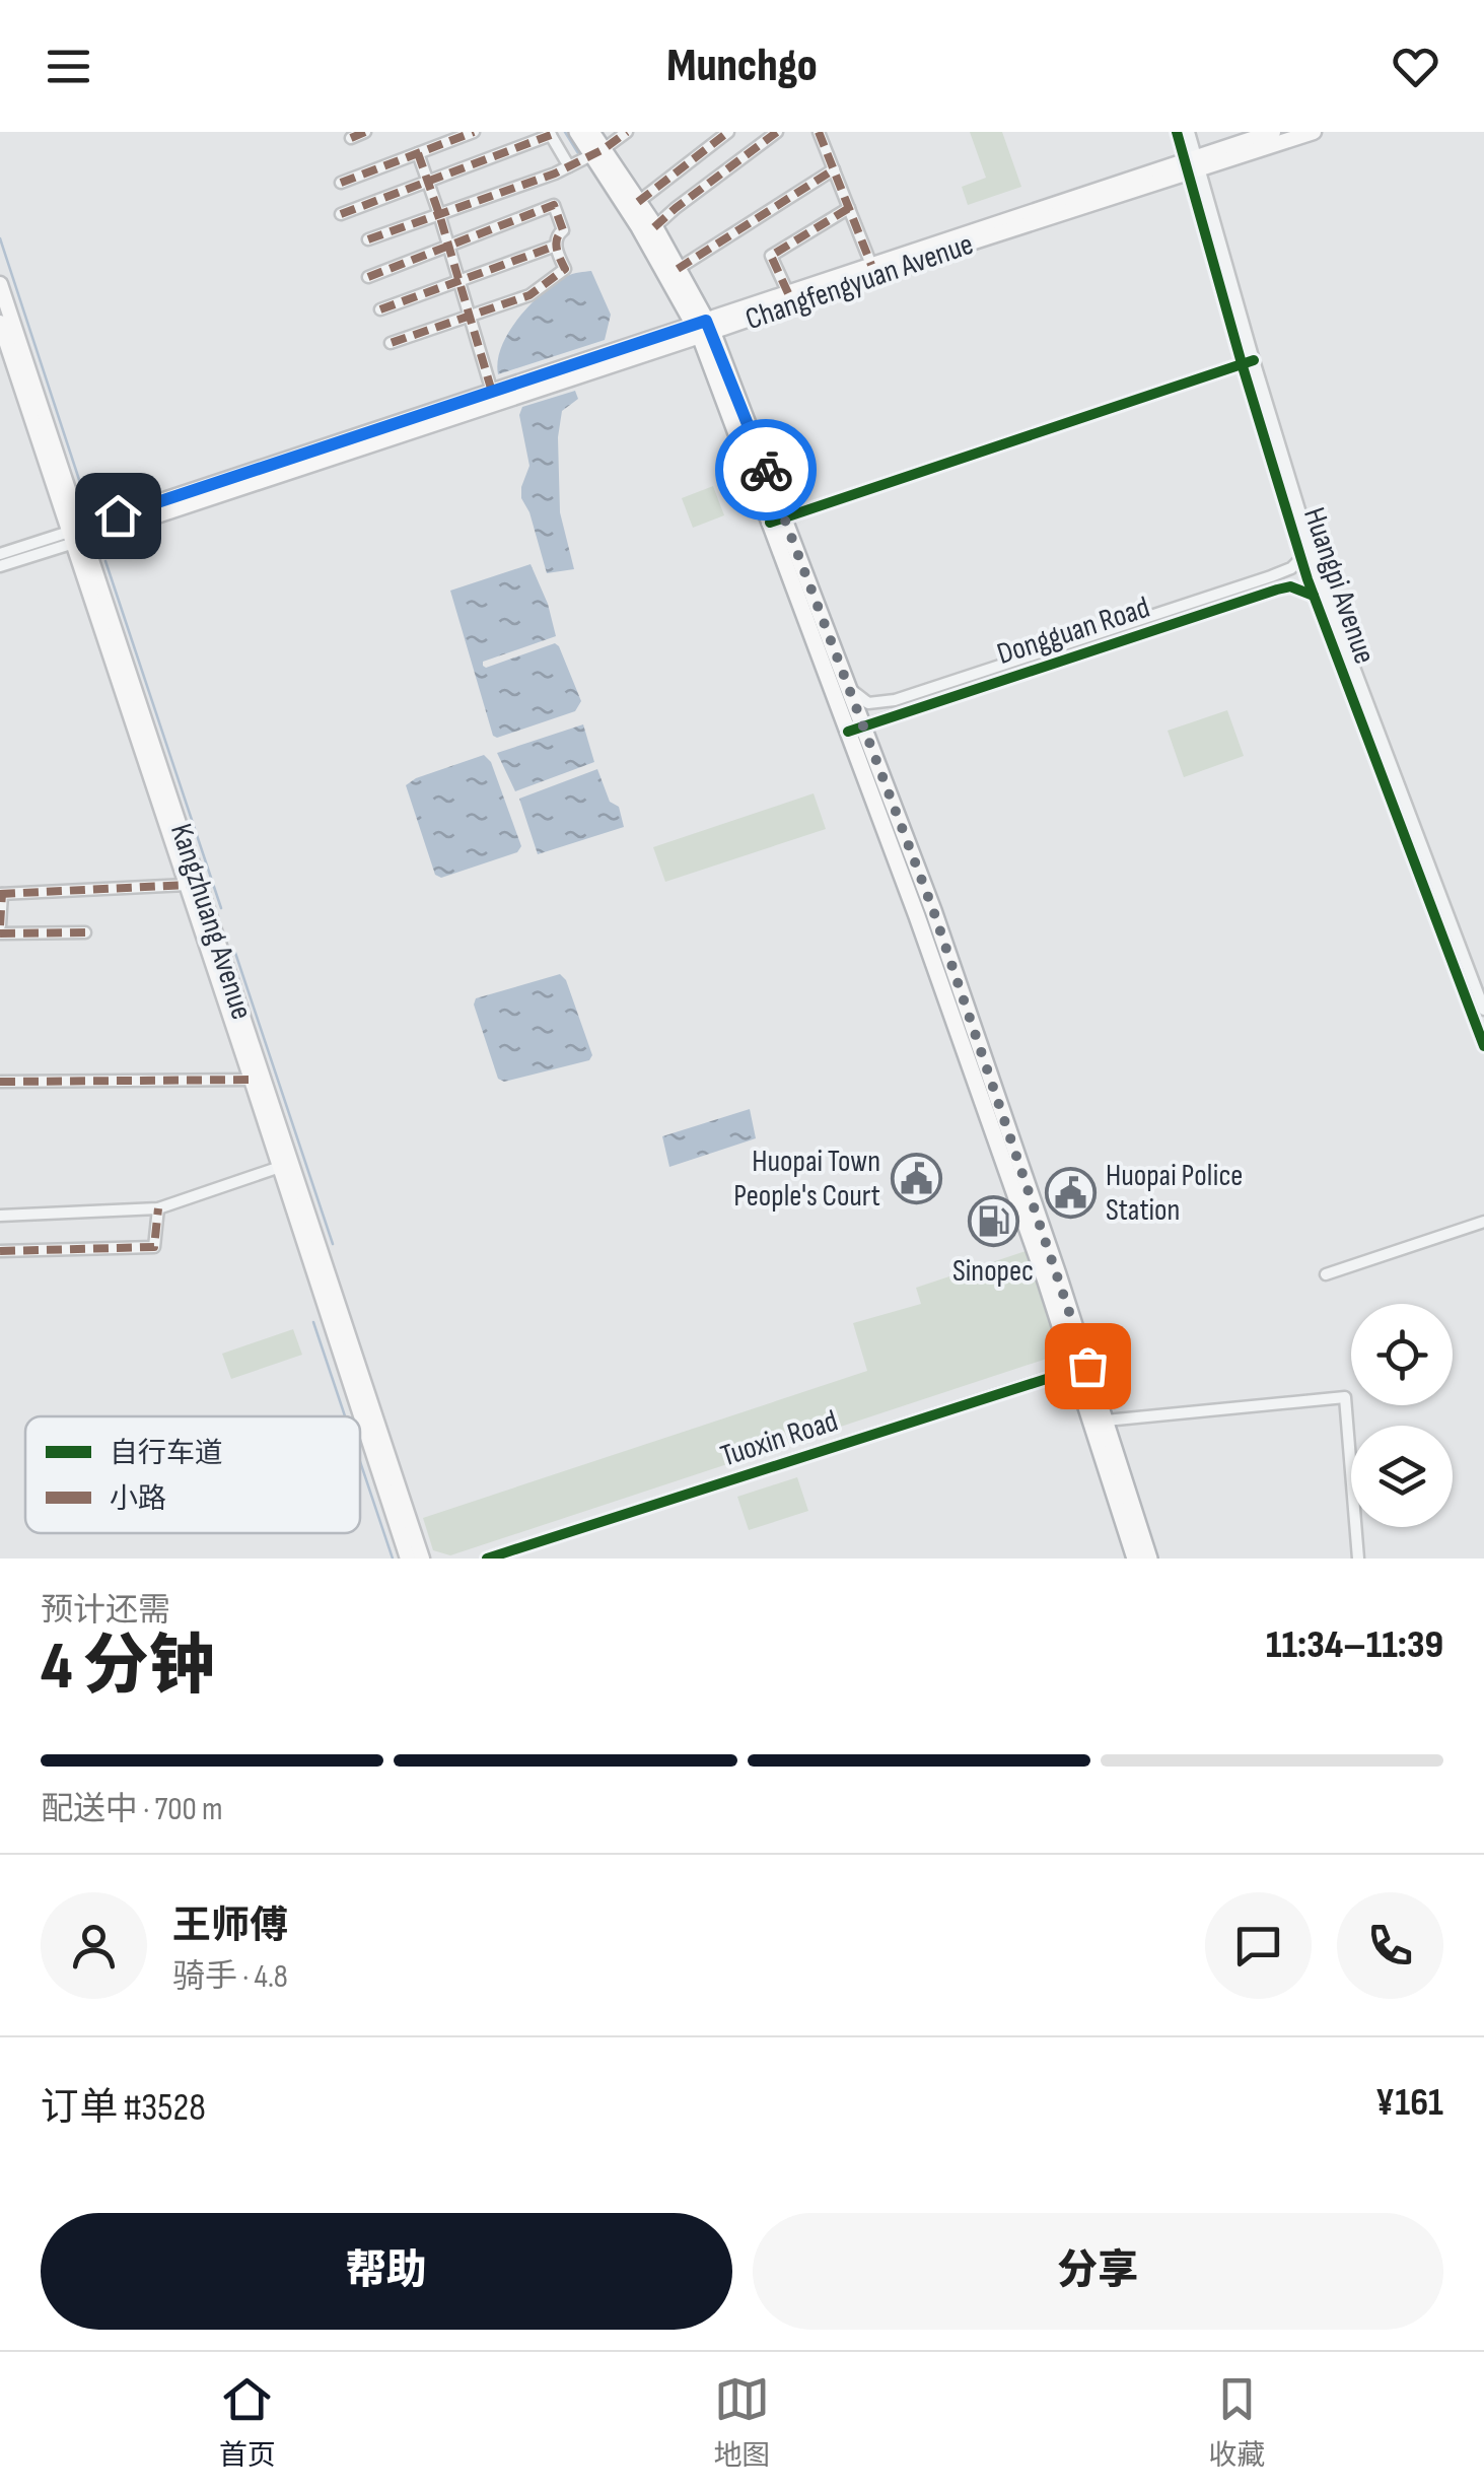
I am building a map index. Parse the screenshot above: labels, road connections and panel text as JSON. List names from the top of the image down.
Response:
{
  "streets": {
    "main road": ["Changfengyuan Avenue", "Kangzhuang Avenue"],
    "street": ["Huangpi Avenue", "Dongguan Road", "Tuoxin Road"]
  },
  "crossings": [
    ["Changfengyuan Avenue", "Huangpi Avenue"],
    ["Changfengyuan Avenue", "Kangzhuang Avenue"],
    ["Huangpi Avenue", "Dongguan Road"]
  ],
  "places": {
    "public building": ["Huopai Town People's Court", "Huopai Police Station"],
    "fuel station": ["Sinopec"]
  },
  "legend": ["自行车道", "小路"],
  "page": {
    "header": "Munchgo",
    "heading": ["4 分钟", "预计还需", "11:34–11:39"],
    "panel": [
      "王师傅",
      "骑手 · 4.8",
      "订单 #3528",
      "¥161"
    ],
    "bar": "配送中 · 700 m",
    "buttons": ["帮助", "分享"],
    "tabs": ["首页", "地图", "收藏"]
  }
}
